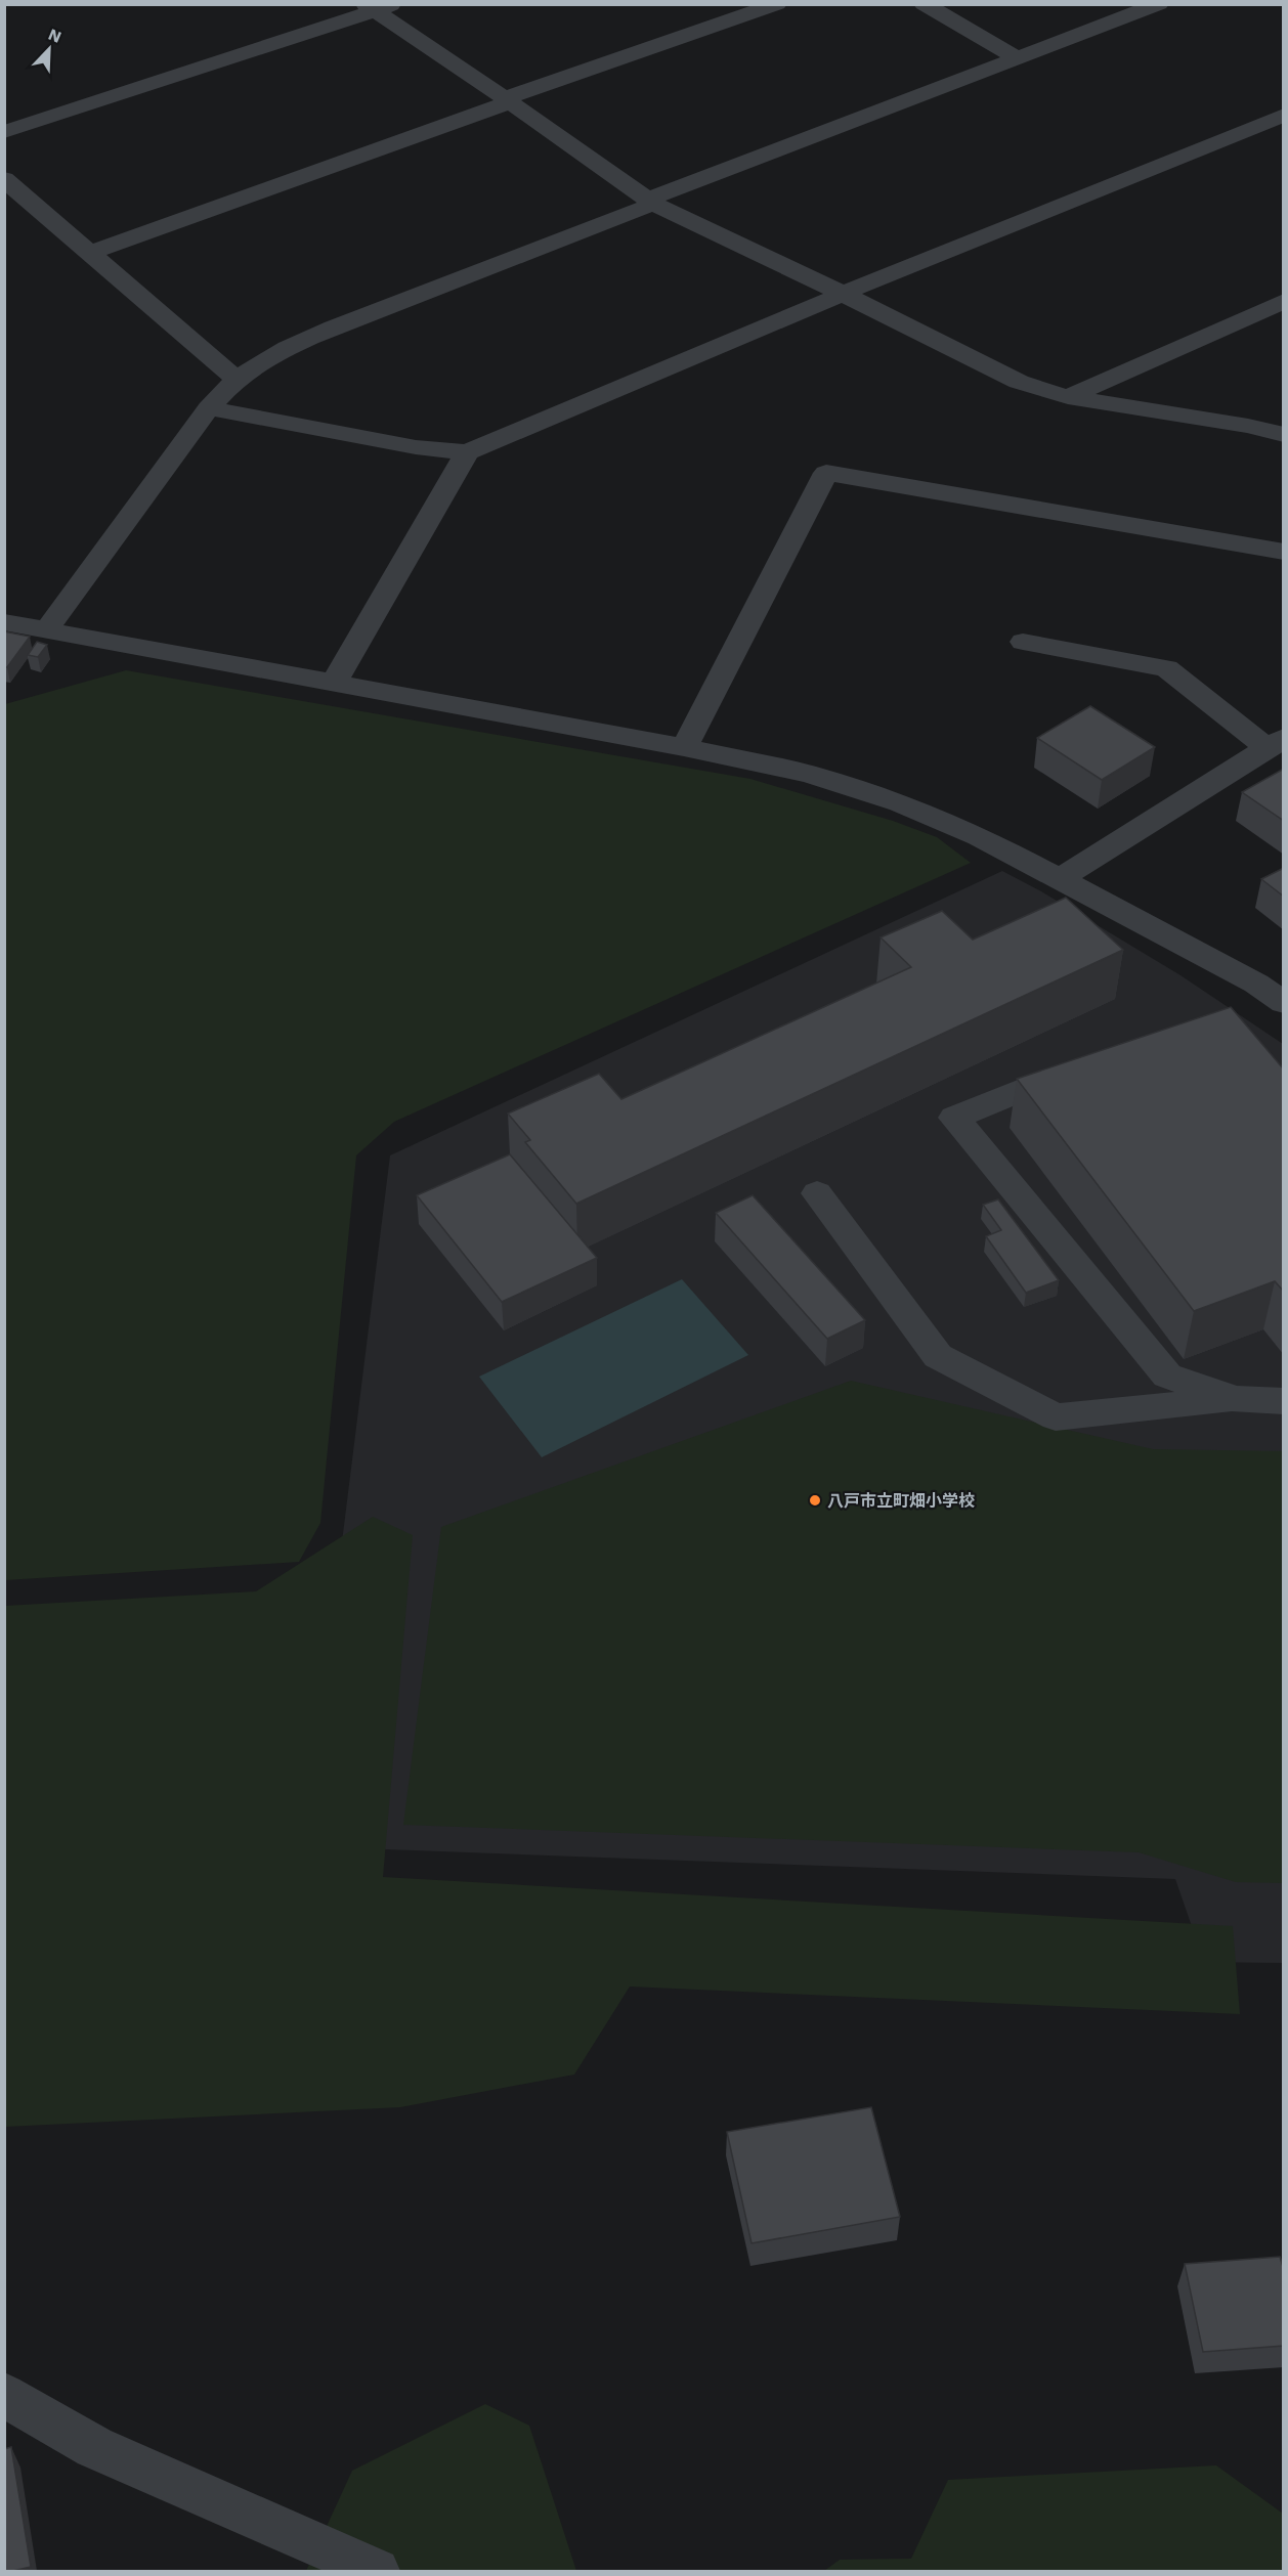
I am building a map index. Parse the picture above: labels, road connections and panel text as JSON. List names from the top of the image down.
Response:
{
  "places": ["八戸市立町畑小学校"],
  "north": "top right"
}
